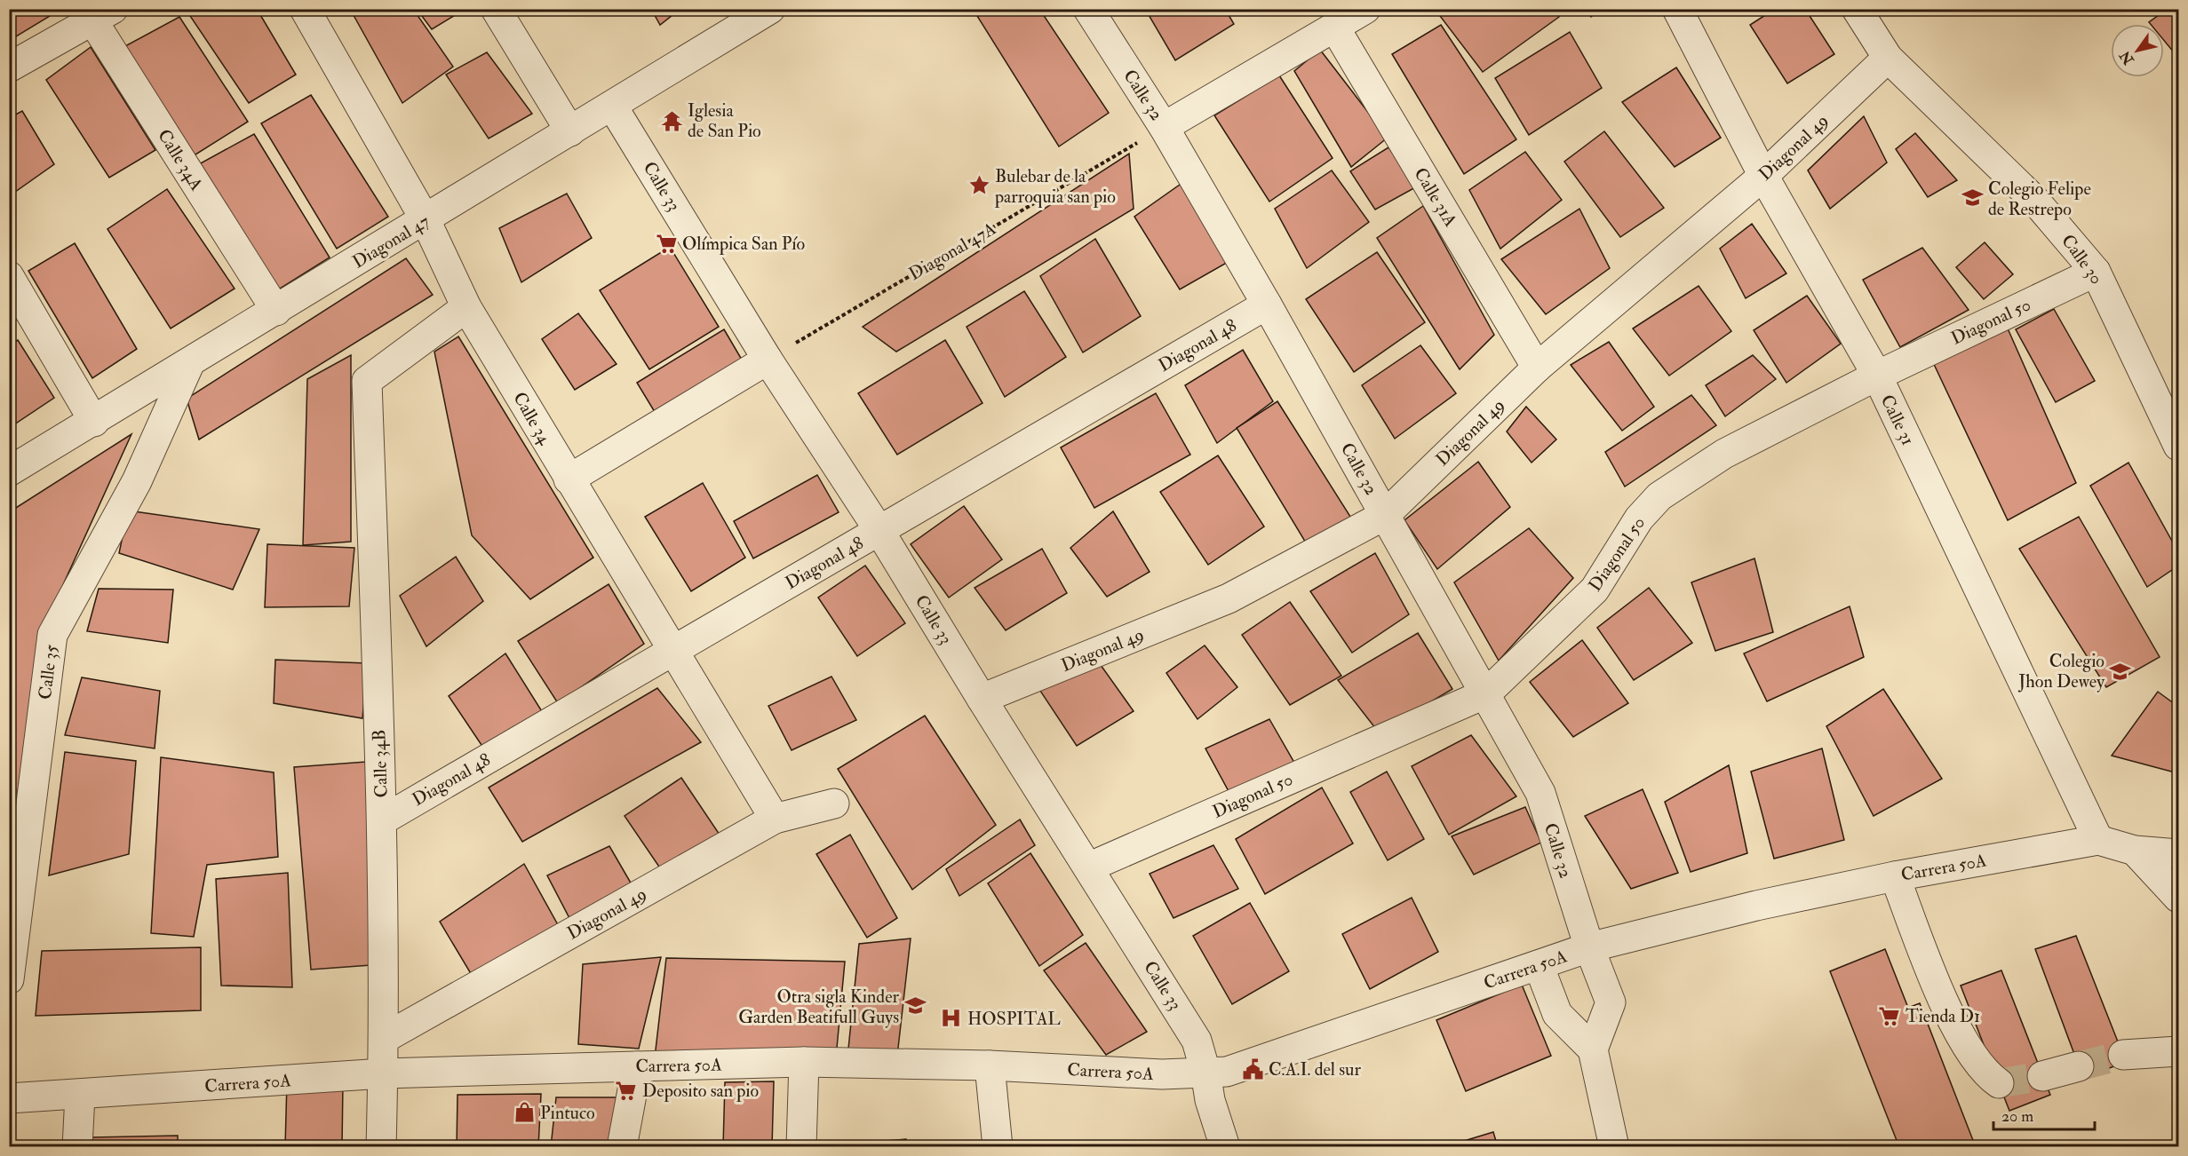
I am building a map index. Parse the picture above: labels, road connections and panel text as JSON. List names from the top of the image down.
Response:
{
  "streets": {
    "street": [
      "Calle 32",
      "Diagonal 49",
      "Calle 34A",
      "Calle 33",
      "Calle 31A",
      "Diagonal 47",
      "Calle 30",
      "Diagonal 50",
      "Diagonal 48",
      "Calle 34",
      "Calle 31",
      "Calle 35",
      "Calle 34B",
      "Carrera 50A"
    ],
    "path": ["Diagonal 47A"]
  },
  "crossings": [
    ["Calle 32", "Diagonal 49"],
    ["Calle 32", "Diagonal 47A"],
    ["Calle 32", "Diagonal 50"],
    ["Calle 32", "Diagonal 48"],
    ["Calle 32", "Carrera 50A"],
    ["Diagonal 49", "Calle 33"],
    ["Diagonal 49", "Calle 31A"],
    ["Diagonal 49", "Calle 30"],
    ["Diagonal 49", "Calle 34"],
    ["Diagonal 49", "Calle 31"],
    ["Diagonal 49", "Calle 34B"],
    ["Calle 34A", "Diagonal 47"],
    ["Calle 33", "Diagonal 47"],
    ["Calle 33", "Diagonal 47A"],
    ["Calle 33", "Diagonal 50"],
    ["Calle 33", "Diagonal 48"],
    ["Calle 33", "Carrera 50A"],
    ["Diagonal 47", "Calle 34"],
    ["Diagonal 47", "Calle 35"],
    ["Calle 30", "Diagonal 50"],
    ["Diagonal 50", "Calle 31"],
    ["Diagonal 48", "Calle 34"],
    ["Diagonal 48", "Calle 34B"],
    ["Calle 34", "Calle 34B"],
    ["Calle 31", "Carrera 50A"],
    ["Calle 34B", "Carrera 50A"]
  ],
  "places": {
    "temple": ["Iglesia de San Pio"],
    "place": ["Bulebar de la parroquia san pio"],
    "school or university": ["Colegio Felipe de Restrepo", "Colegio Jhon Dewey", "Otra sigla Kinder Garden Beatifull Guys"],
    "supermarket": ["Olímpica San Pío", "Tienda D1", "Deposito san pio"],
    "hospital": ["HOSPITAL"],
    "public building": ["C.A.I. del sur"],
    "shop": ["Pintuco"]
  },
  "scale_bar": "20 m",
  "north": "bottom left"
}
